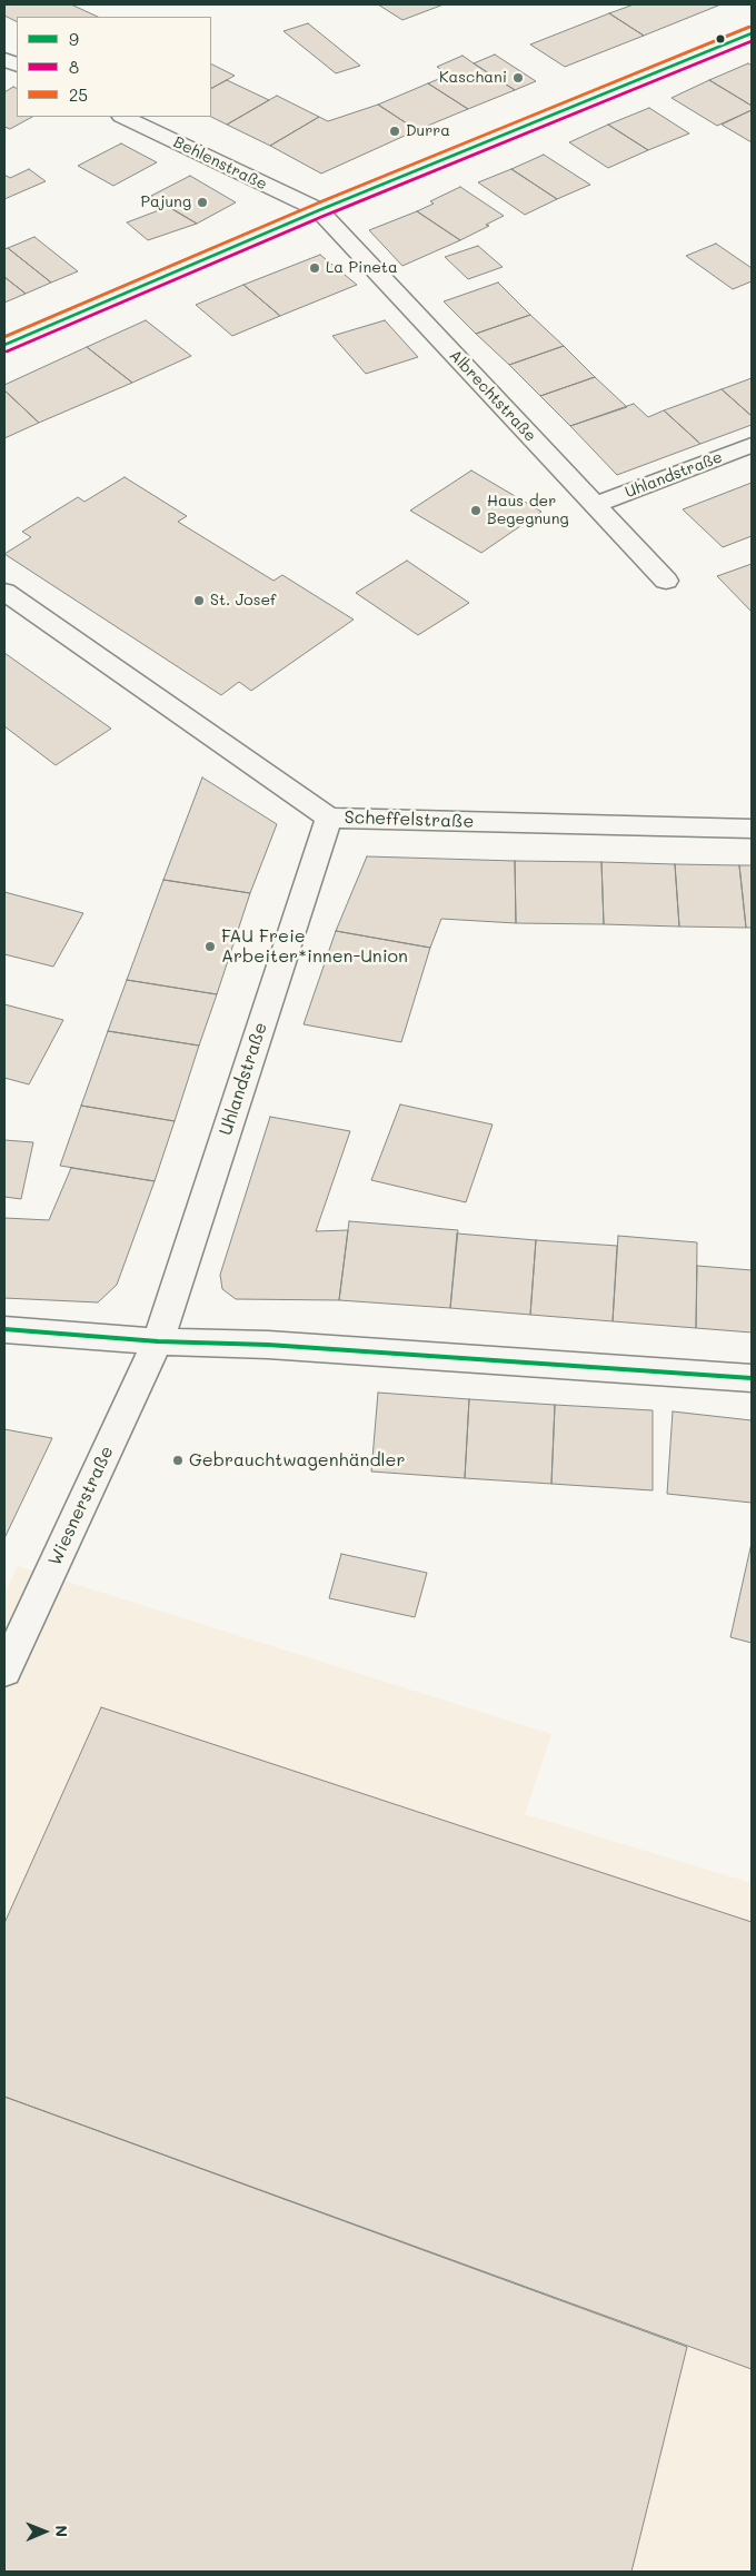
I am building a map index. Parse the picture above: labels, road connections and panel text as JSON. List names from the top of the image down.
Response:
{
  "streets": {
    "street": [
      "Behlenstraße",
      "Albrechtstraße",
      "Uhlandstraße",
      "Scheffelstraße",
      "Wiesnerstraße"
    ]
  },
  "crossings": [
    ["Behlenstraße", "Albrechtstraße"],
    ["Albrechtstraße", "Uhlandstraße"],
    ["Uhlandstraße", "Scheffelstraße"],
    ["Uhlandstraße", "Wiesnerstraße"]
  ],
  "places": [
    "Kaschani",
    "Durra",
    "Pajung",
    "La Pineta",
    "Haus der Begegnung",
    "St. Josef",
    "FAU Freie Arbeiter*innen-Union",
    "Gebrauchtwagenhändler"
  ],
  "lines": ["transit line 25", "transit line 9", "transit line 8"],
  "legend": ["9", "8", "25"],
  "north": "right"
}
